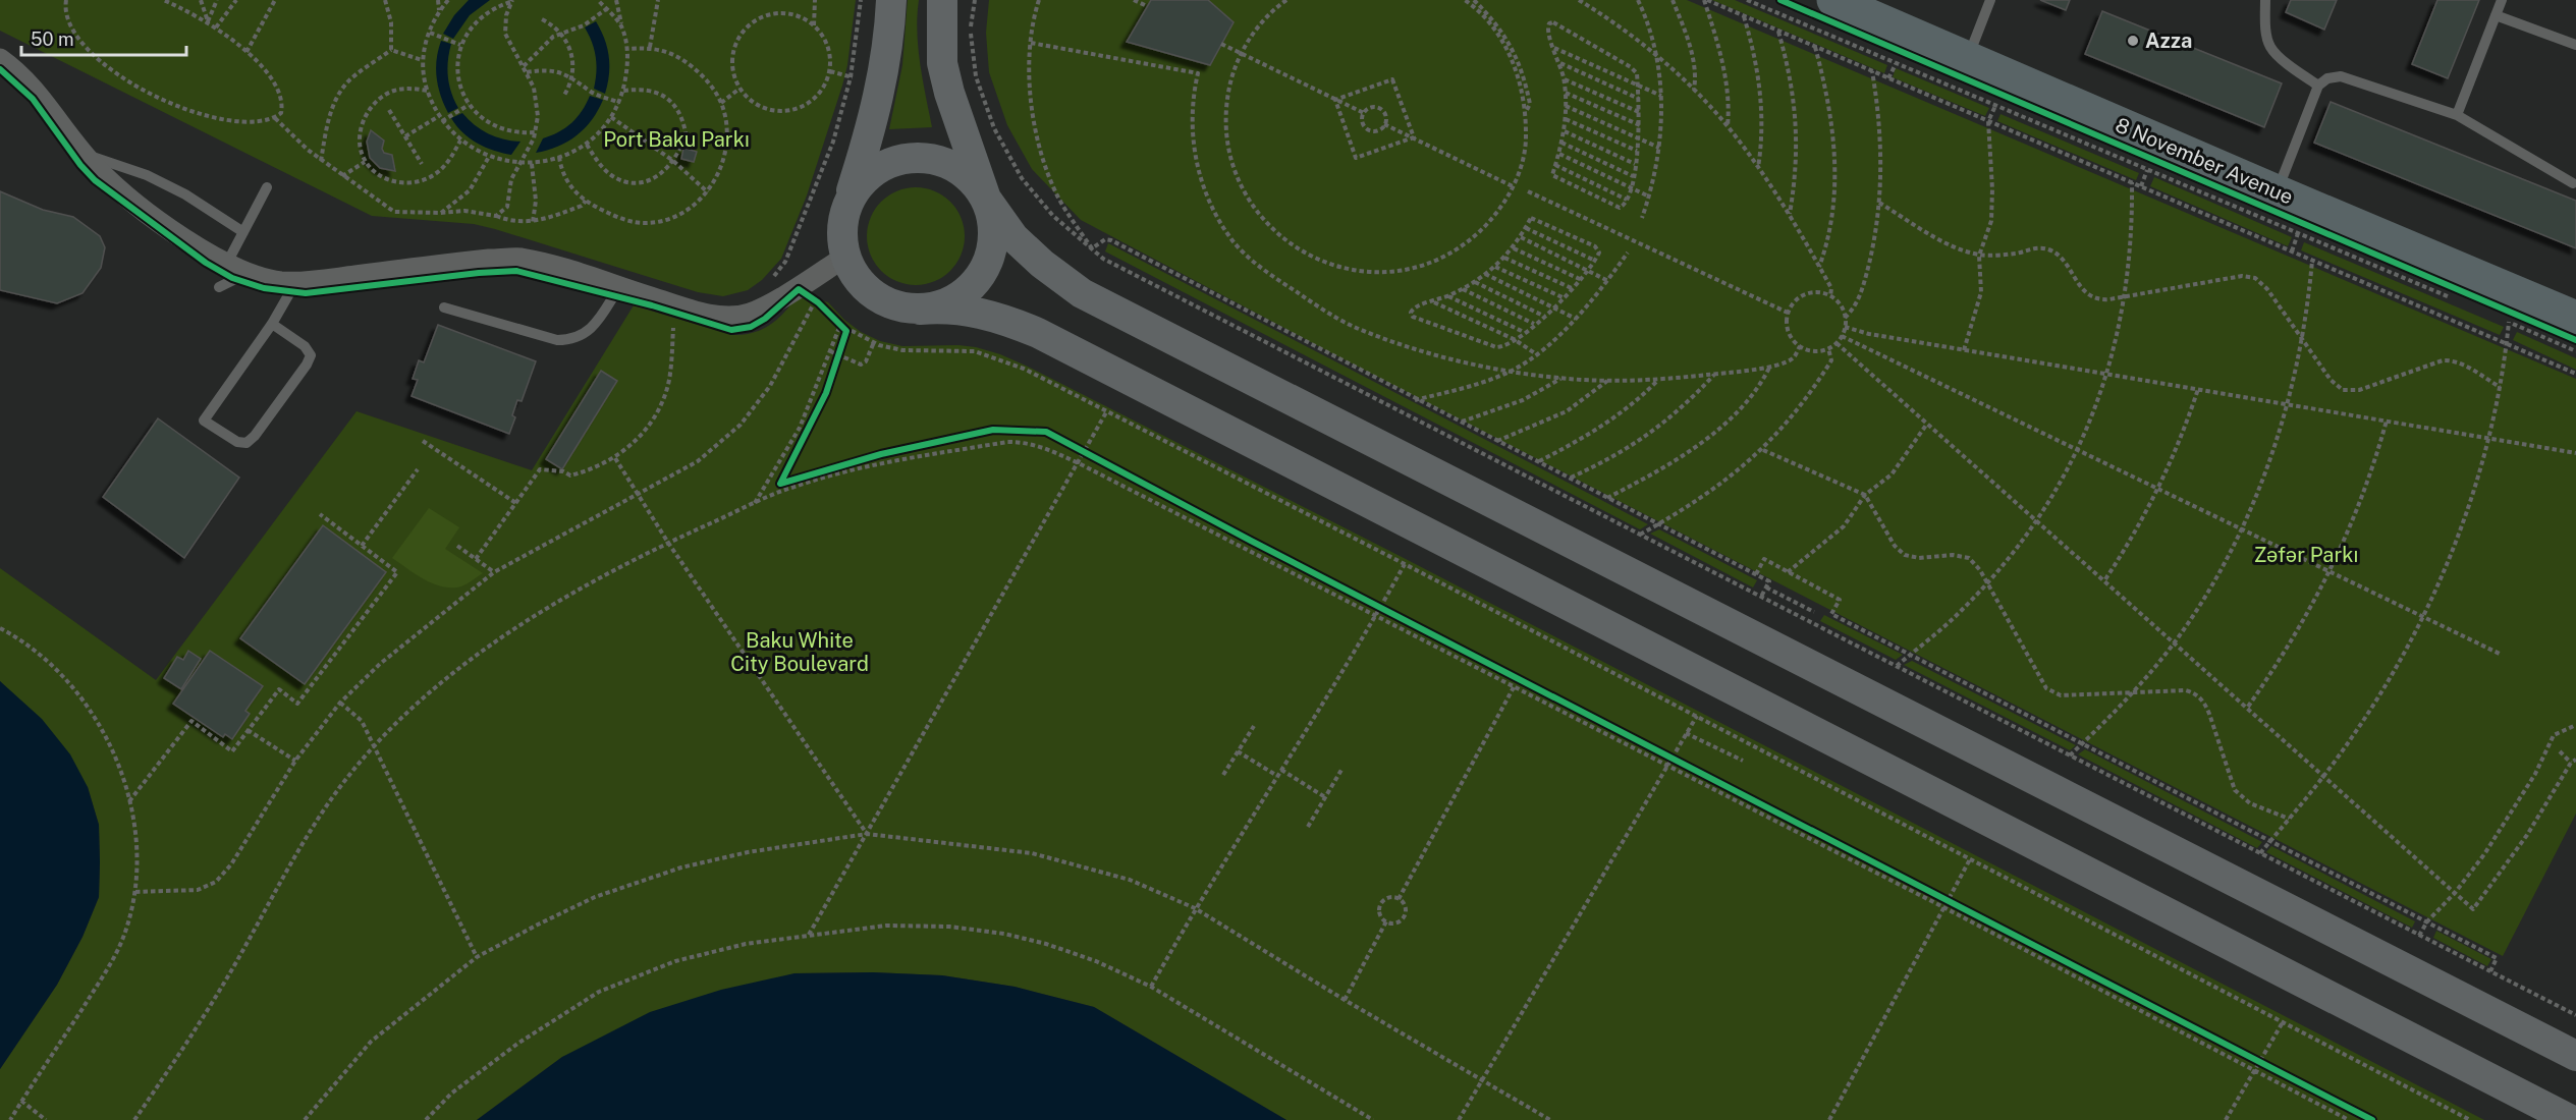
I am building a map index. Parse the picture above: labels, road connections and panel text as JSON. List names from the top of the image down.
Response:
{
  "streets": {
    "highway": ["8 November Avenue"]
  },
  "parks": ["Port Baku Parkı", "Zəfər Parkı", "Baku White City Boulevard"],
  "places": ["Azza"],
  "scale_bar": "50 m"
}
